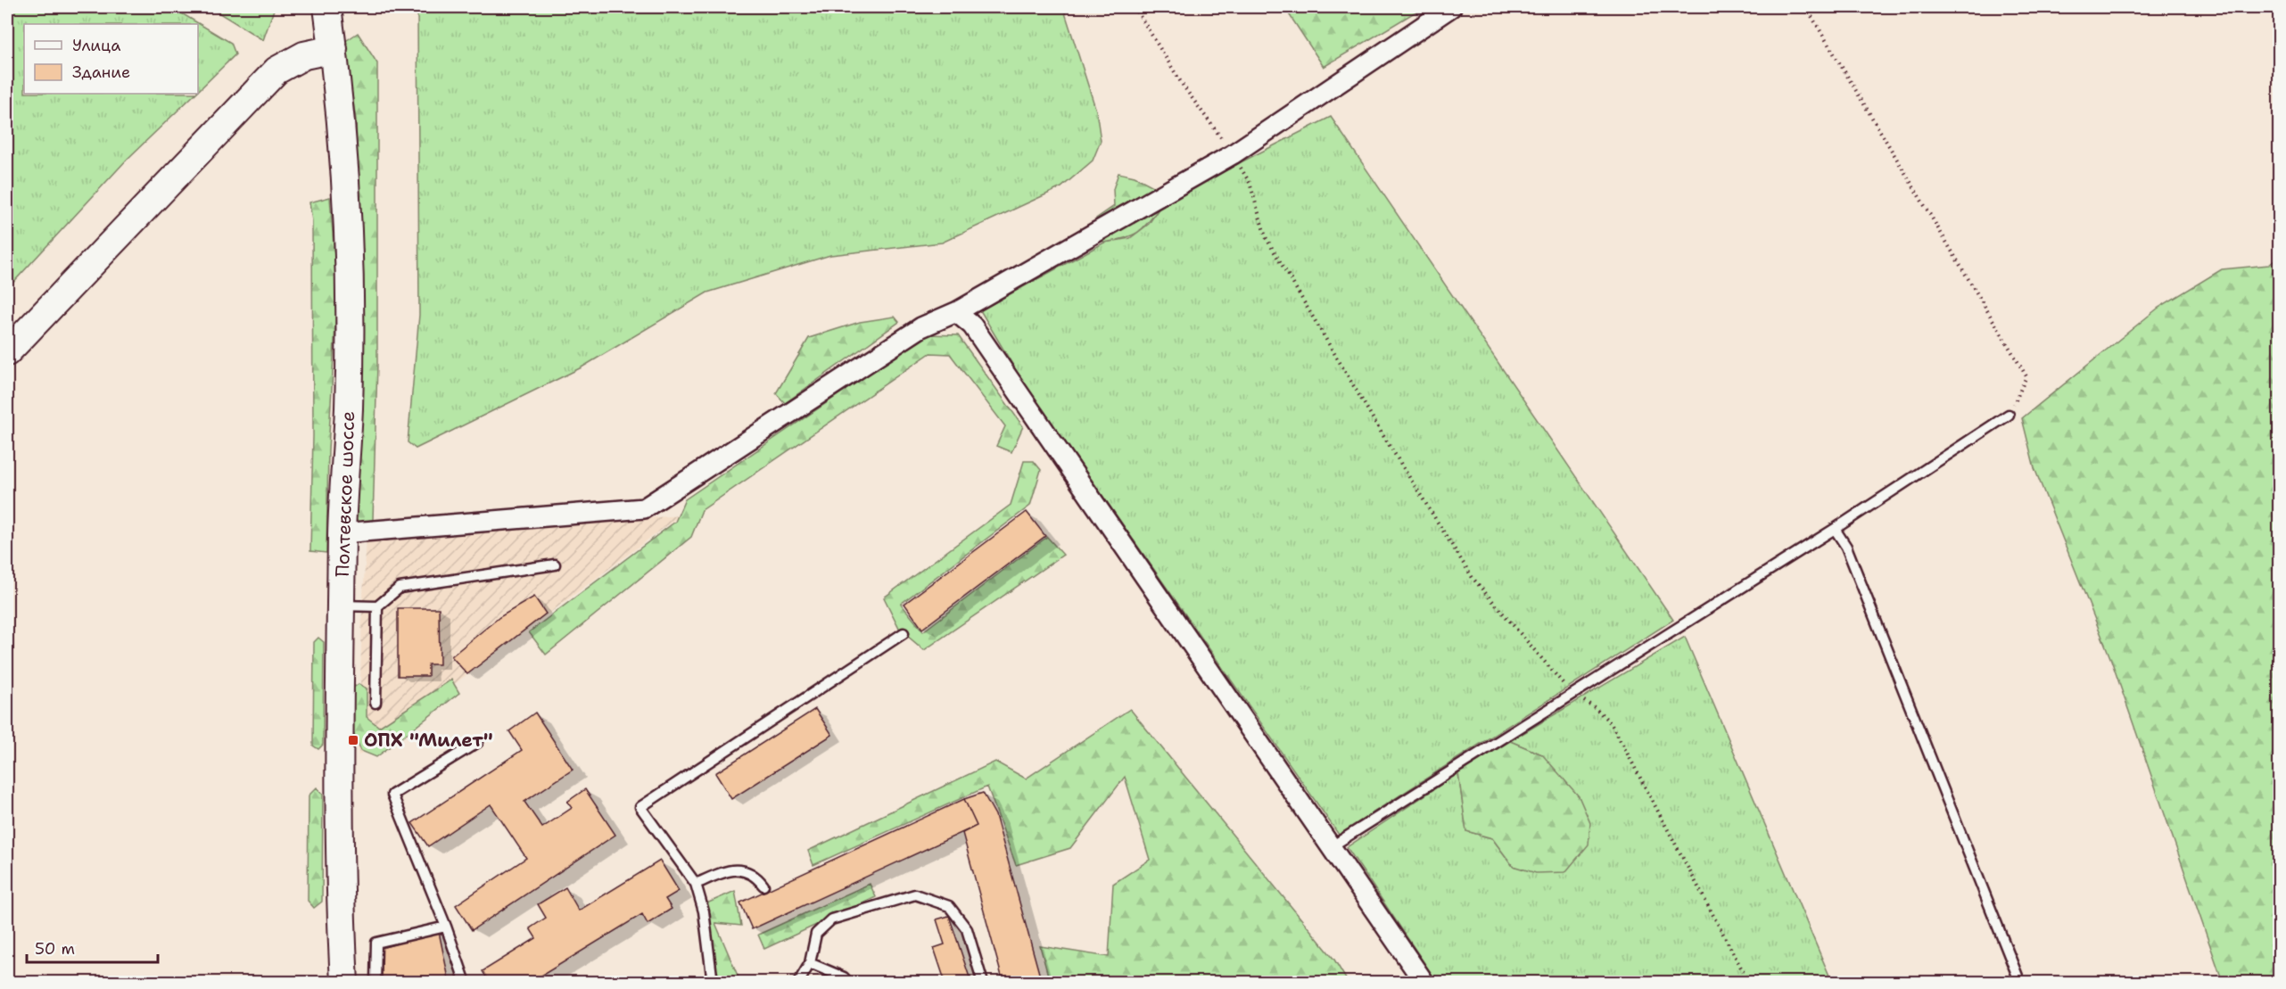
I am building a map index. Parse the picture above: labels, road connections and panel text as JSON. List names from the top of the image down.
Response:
{
  "streets": {
    "street": ["Полтевское шоссе"]
  },
  "places": {
    "transit": ["ОПХ \"Милет\""]
  },
  "legend": ["Улица", "Здание"],
  "scale_bar": "50 m"
}
